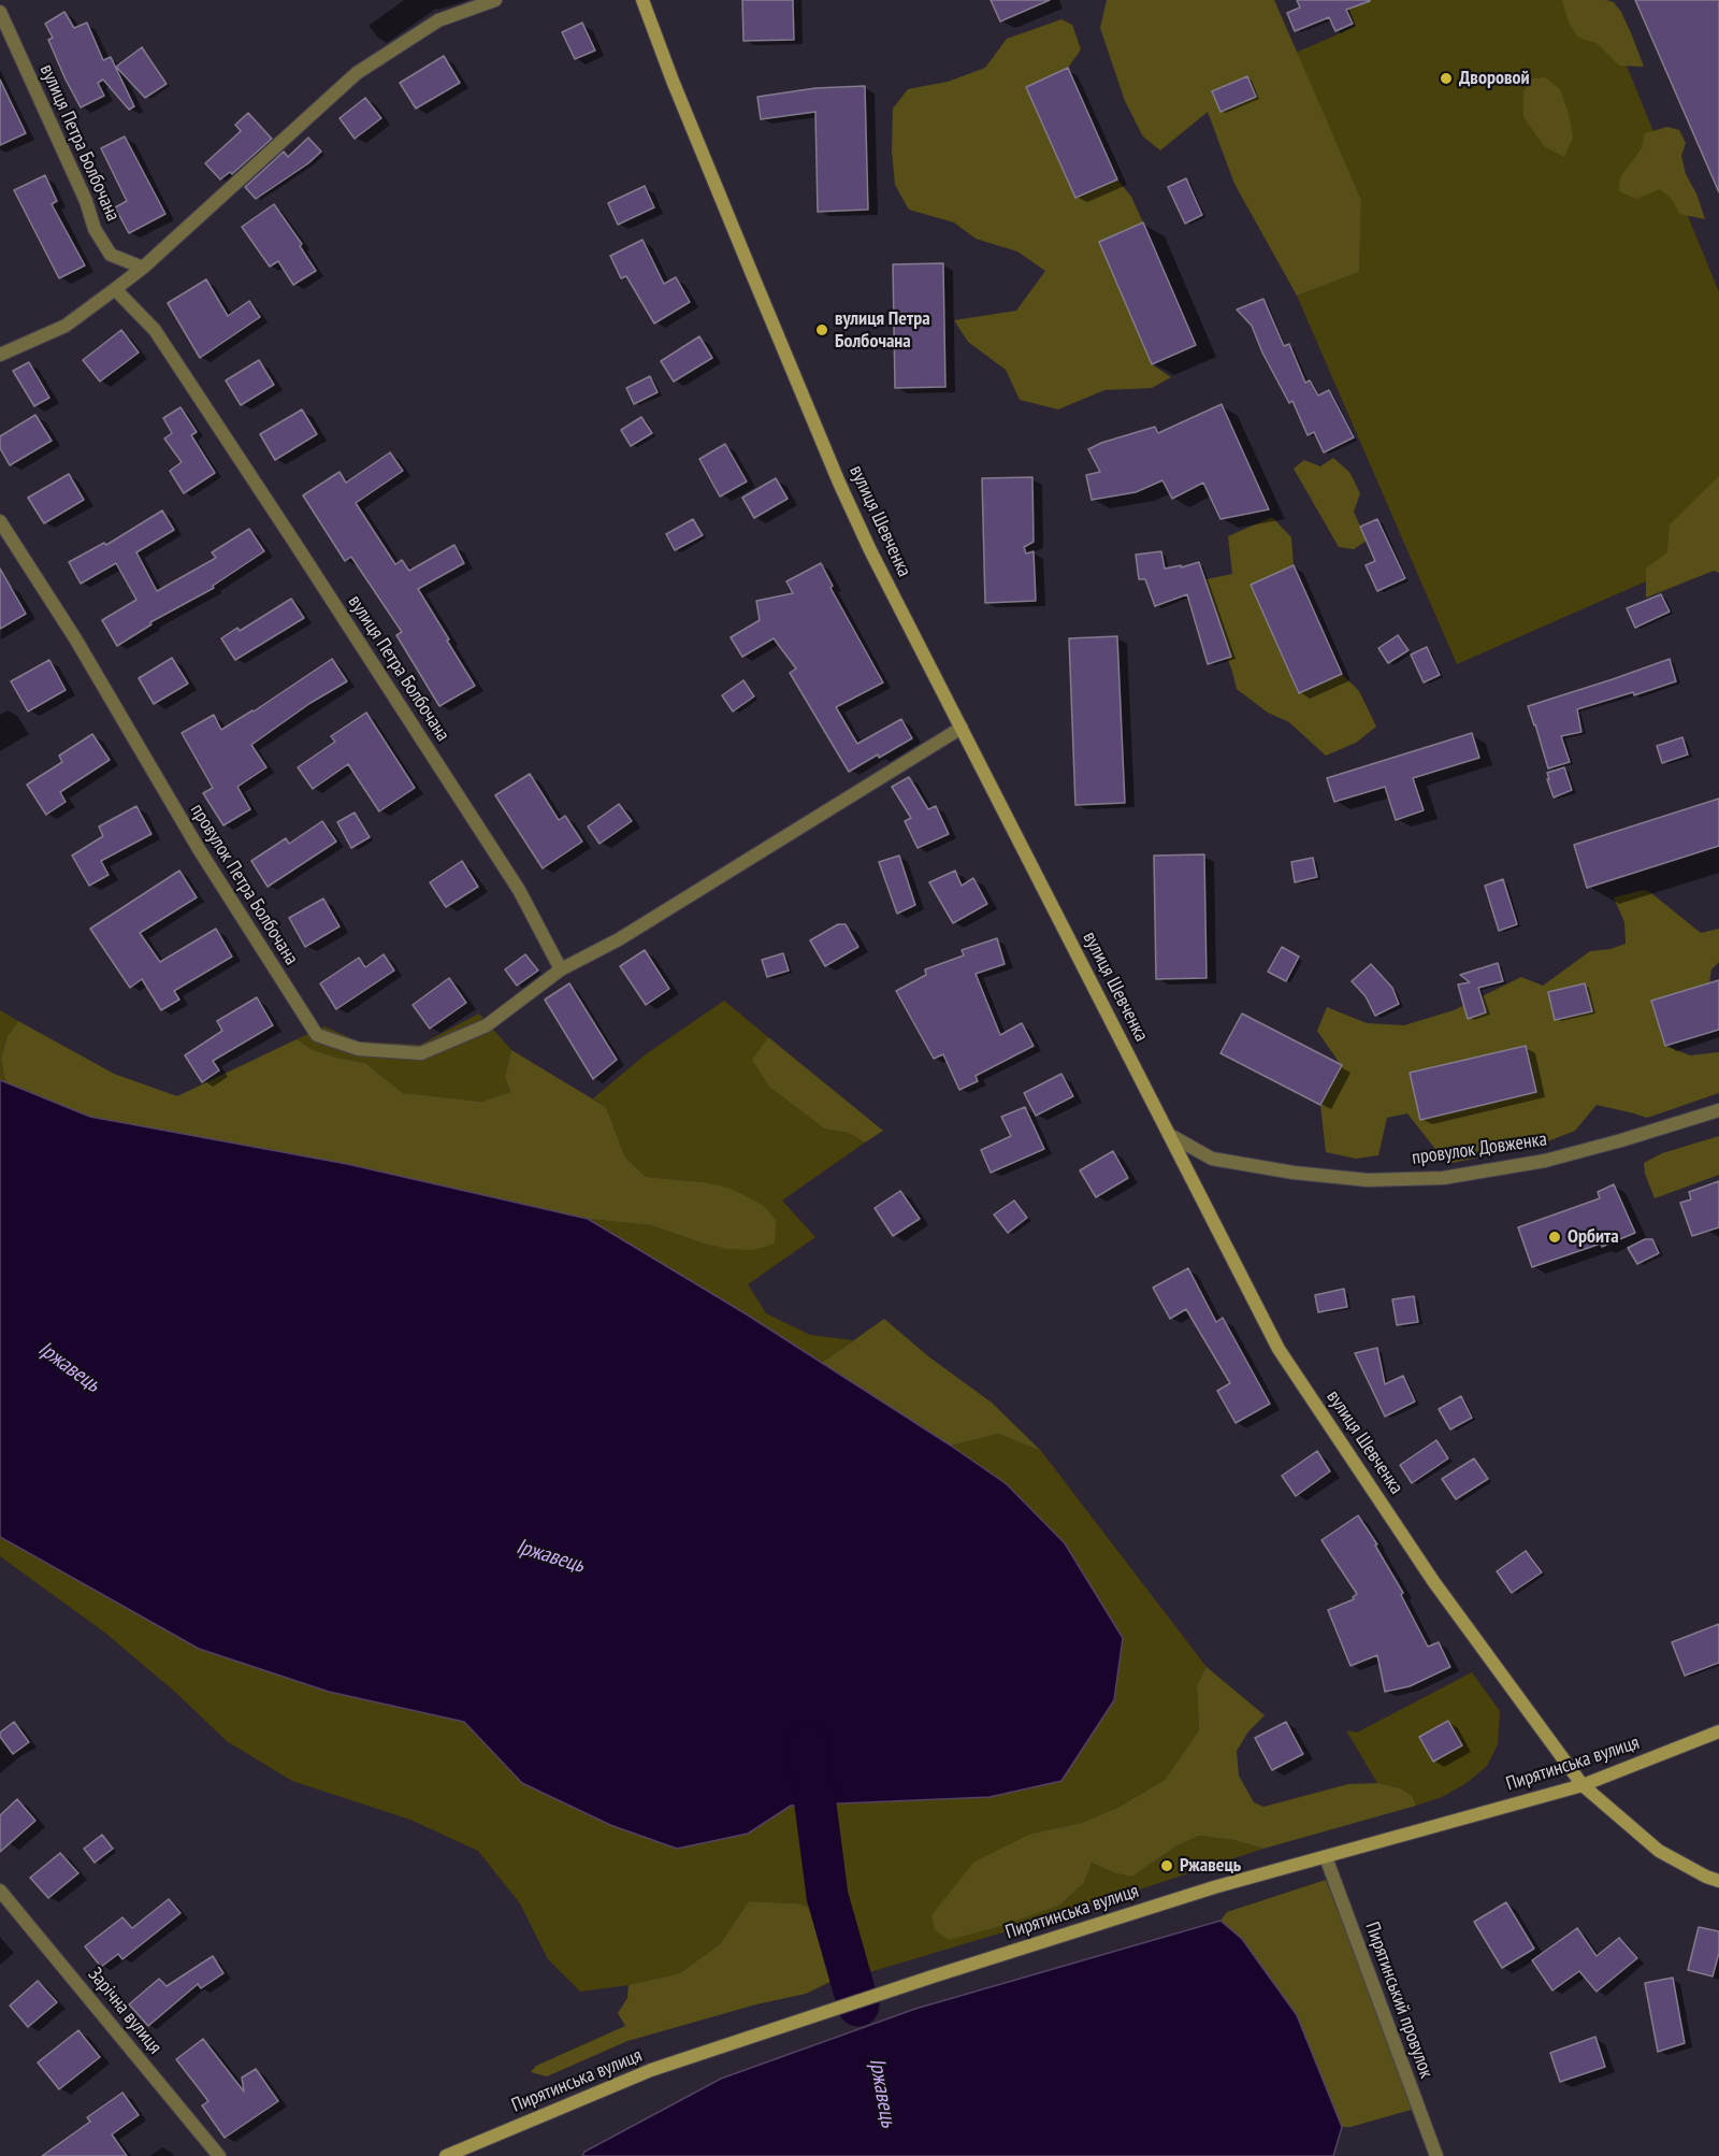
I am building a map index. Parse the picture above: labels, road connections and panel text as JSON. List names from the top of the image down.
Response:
{
  "streets": {
    "street": [
      "вулиця Петра Болбочана",
      "вулиця Шевченка",
      "провулок Петра Болбочана",
      "провулок Довженка",
      "Пирятинська вулиця",
      "Пирятинський провулок",
      "Зарічна вулиця"
    ]
  },
  "crossings": [
    ["вулиця Петра Болбочана", "провулок Петра Болбочана"],
    ["вулиця Шевченка", "провулок Довженка"],
    ["вулиця Шевченка", "Пирятинська вулиця"],
    ["Пирятинська вулиця", "Пирятинський провулок"]
  ],
  "water": ["Іржавець"],
  "places": [
    "Дворовой",
    "вулиця Петра Болбочана",
    "Орбита",
    "Ржавець"
  ]
}
